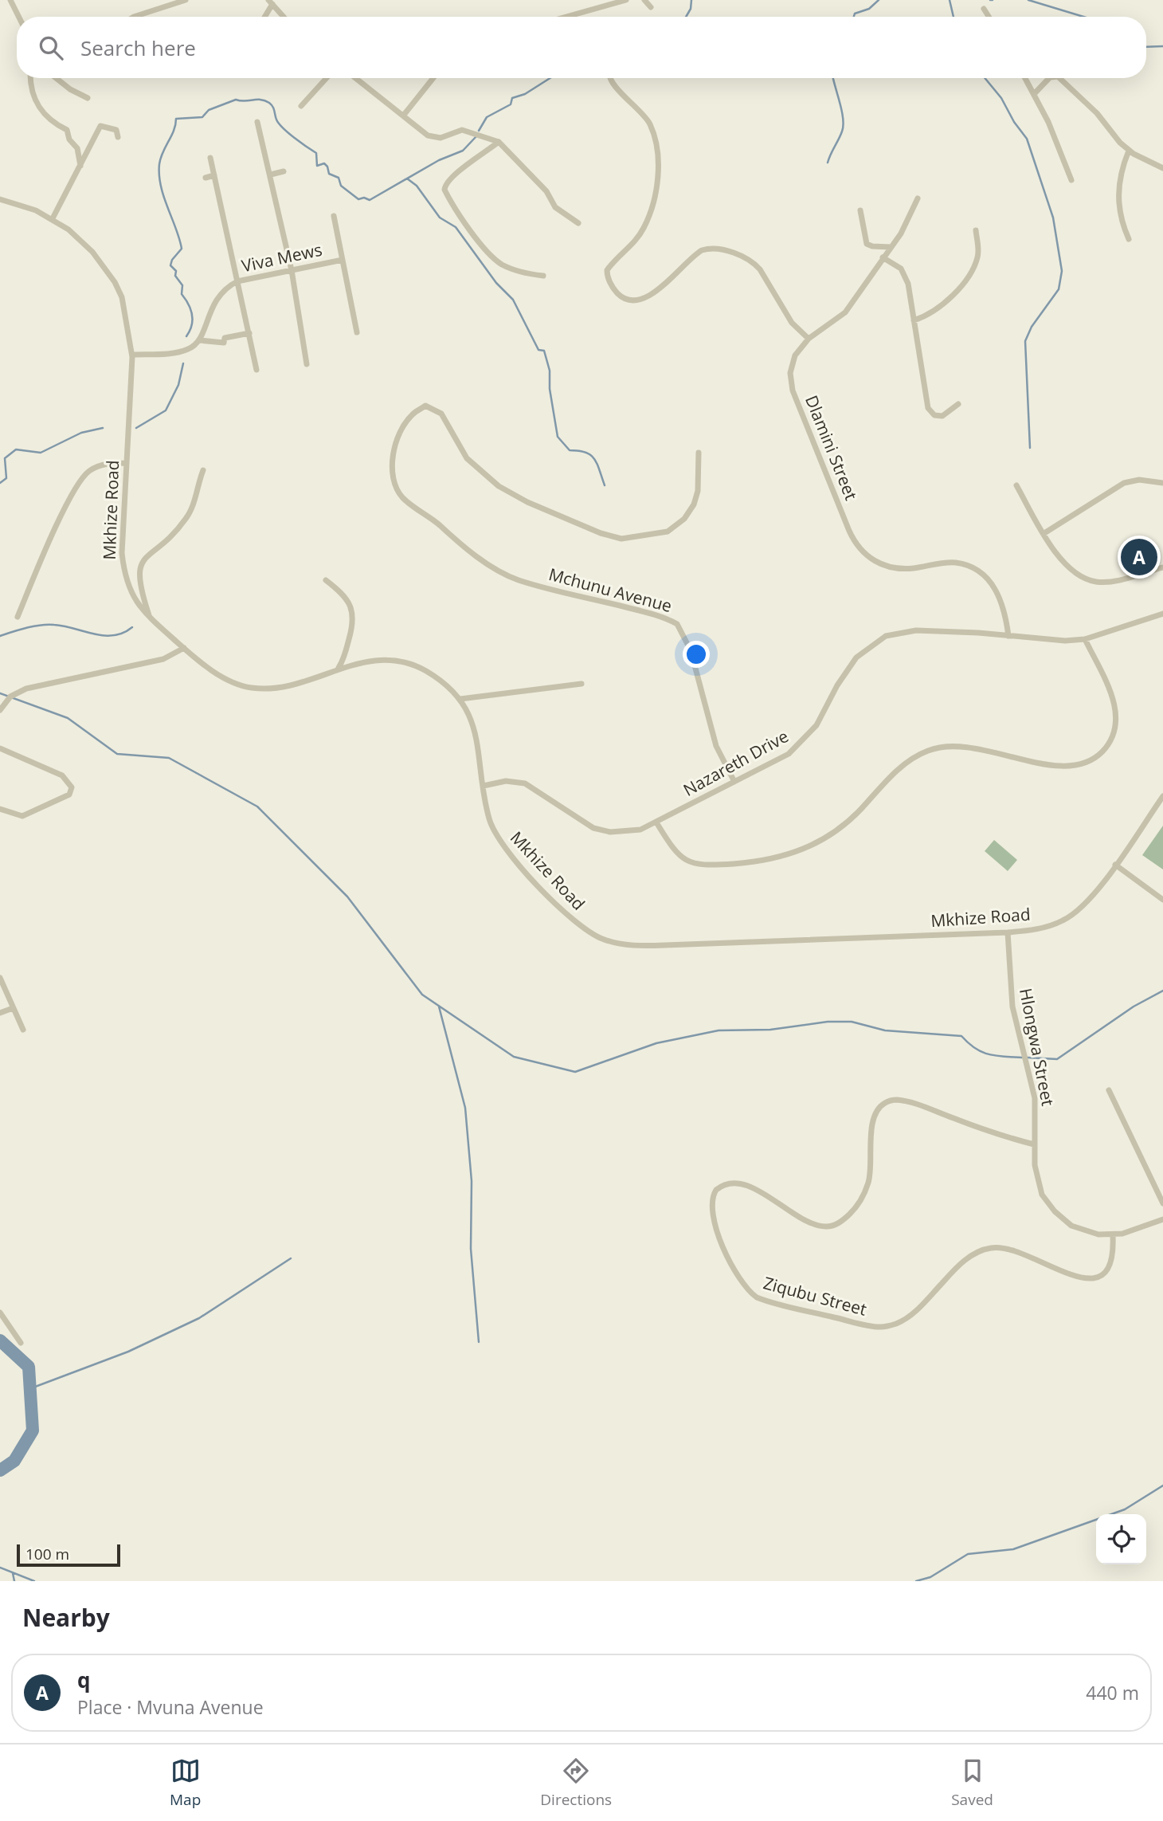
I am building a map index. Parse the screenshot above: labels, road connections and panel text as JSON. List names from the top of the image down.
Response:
{
  "streets": {
    "street": [
      "Viva Mews",
      "Dlamini Street",
      "Mkhize Road",
      "Mchunu Avenue",
      "Nazareth Drive",
      "Hlongwa Street",
      "Ziqubu Street"
    ]
  },
  "crossings": [
    ["Dlamini Street", "Nazareth Drive"],
    ["Mkhize Road", "Nazareth Drive"],
    ["Mkhize Road", "Hlongwa Street"],
    ["Mchunu Avenue", "Nazareth Drive"],
    ["Hlongwa Street", "Ziqubu Street"]
  ],
  "scale_bar": "100 m",
  "page": {
    "search": "Search here",
    "pins": "A",
    "scale": "100 m",
    "heading": "Nearby",
    "list": [
      {
        "mark": "A",
        "name": "q",
        "note": "Place · Mvuna Avenue",
        "value": "440 m"
      }
    ],
    "nav": ["Map", "Directions", "Saved"]
  }
}
